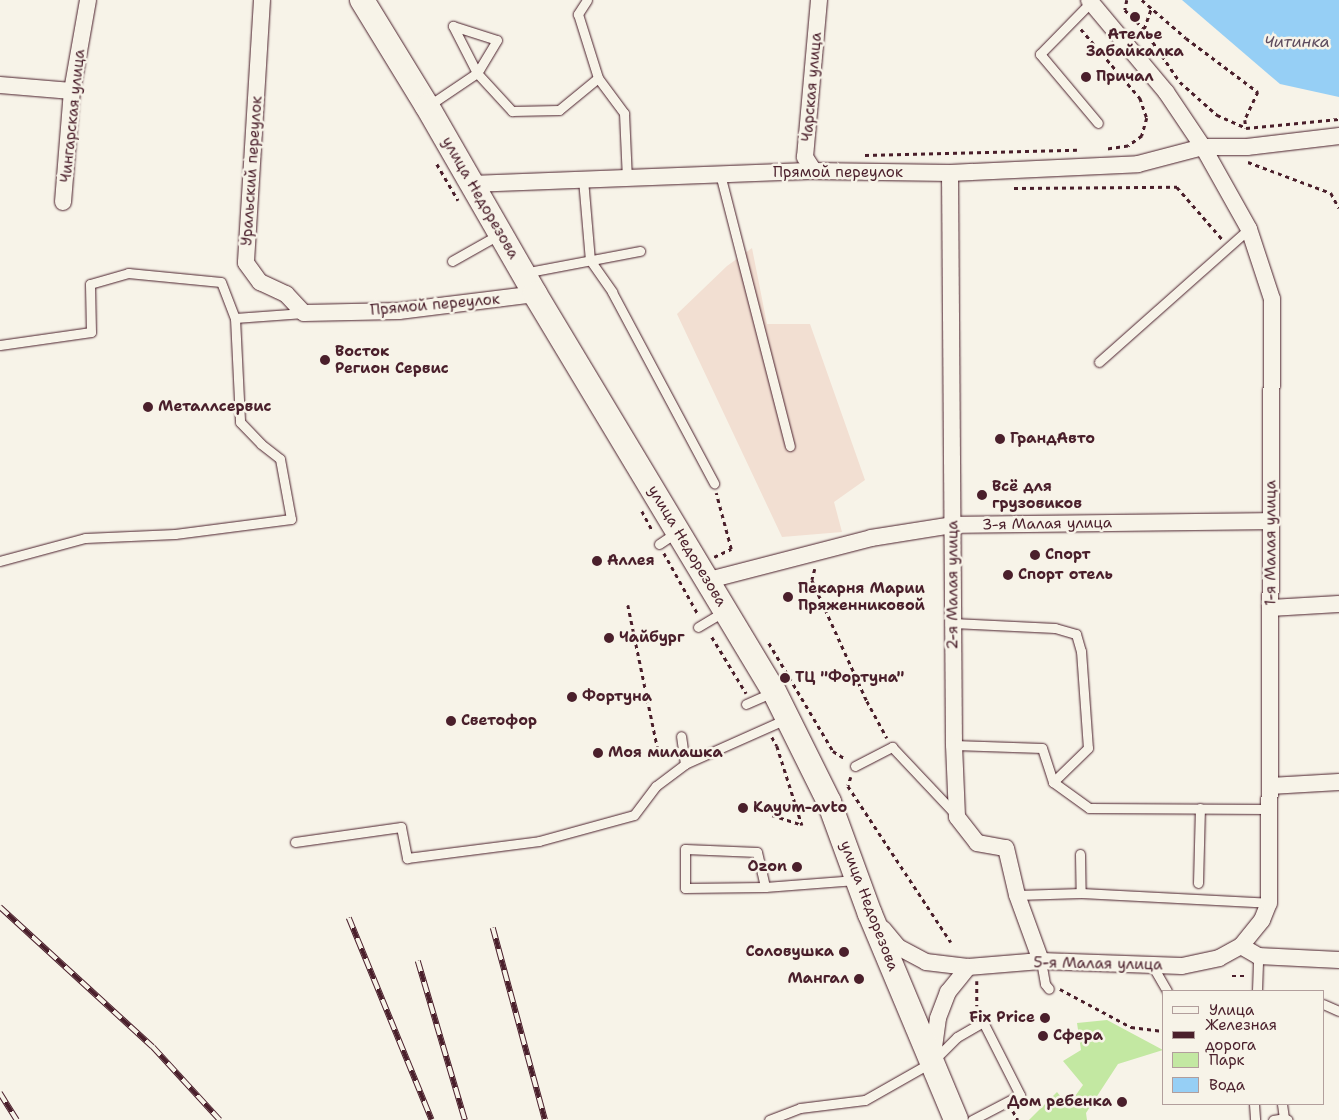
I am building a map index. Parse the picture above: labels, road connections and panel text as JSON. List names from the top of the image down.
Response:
{
  "streets": {
    "street": [
      "Чарская улица",
      "Чингарская улица",
      "Уральский переулок",
      "Прямой переулок",
      "улица Недорезова",
      "3-я Малая улица",
      "1-я Малая улица",
      "2-я Малая улица",
      "5-я Малая улица"
    ]
  },
  "crossings": [
    ["Чарская улица", "Прямой переулок"],
    ["Уральский переулок", "Прямой переулок"],
    ["Прямой переулок", "улица Недорезова"],
    ["Прямой переулок", "1-я Малая улица"],
    ["Прямой переулок", "2-я Малая улица"],
    ["улица Недорезова", "3-я Малая улица"],
    ["улица Недорезова", "5-я Малая улица"],
    ["3-я Малая улица", "1-я Малая улица"],
    ["3-я Малая улица", "2-я Малая улица"],
    ["1-я Малая улица", "5-я Малая улица"]
  ],
  "water": ["Читинка"],
  "places": [
    "Ателье Забайкалка",
    "Причал",
    "Восток Регион Сервис",
    "Металлсервис",
    "ГрандАвто",
    "Всё для грузовиков",
    "Спорт",
    "Аллея",
    "Спорт отель",
    "Пекарня Марии Пряженниковой",
    "Чайбург",
    "ТЦ \"Фортуна\"",
    "Фортуна",
    "Светофор",
    "Моя милашка",
    "Kayum-avto",
    "Ozon",
    "Соловушка",
    "Мангал",
    "Fix Price",
    "Сфера",
    "Дом ребенка"
  ],
  "legend": [
    "Улица",
    "Железная дорога",
    "Парк",
    "Вода"
  ]
}
